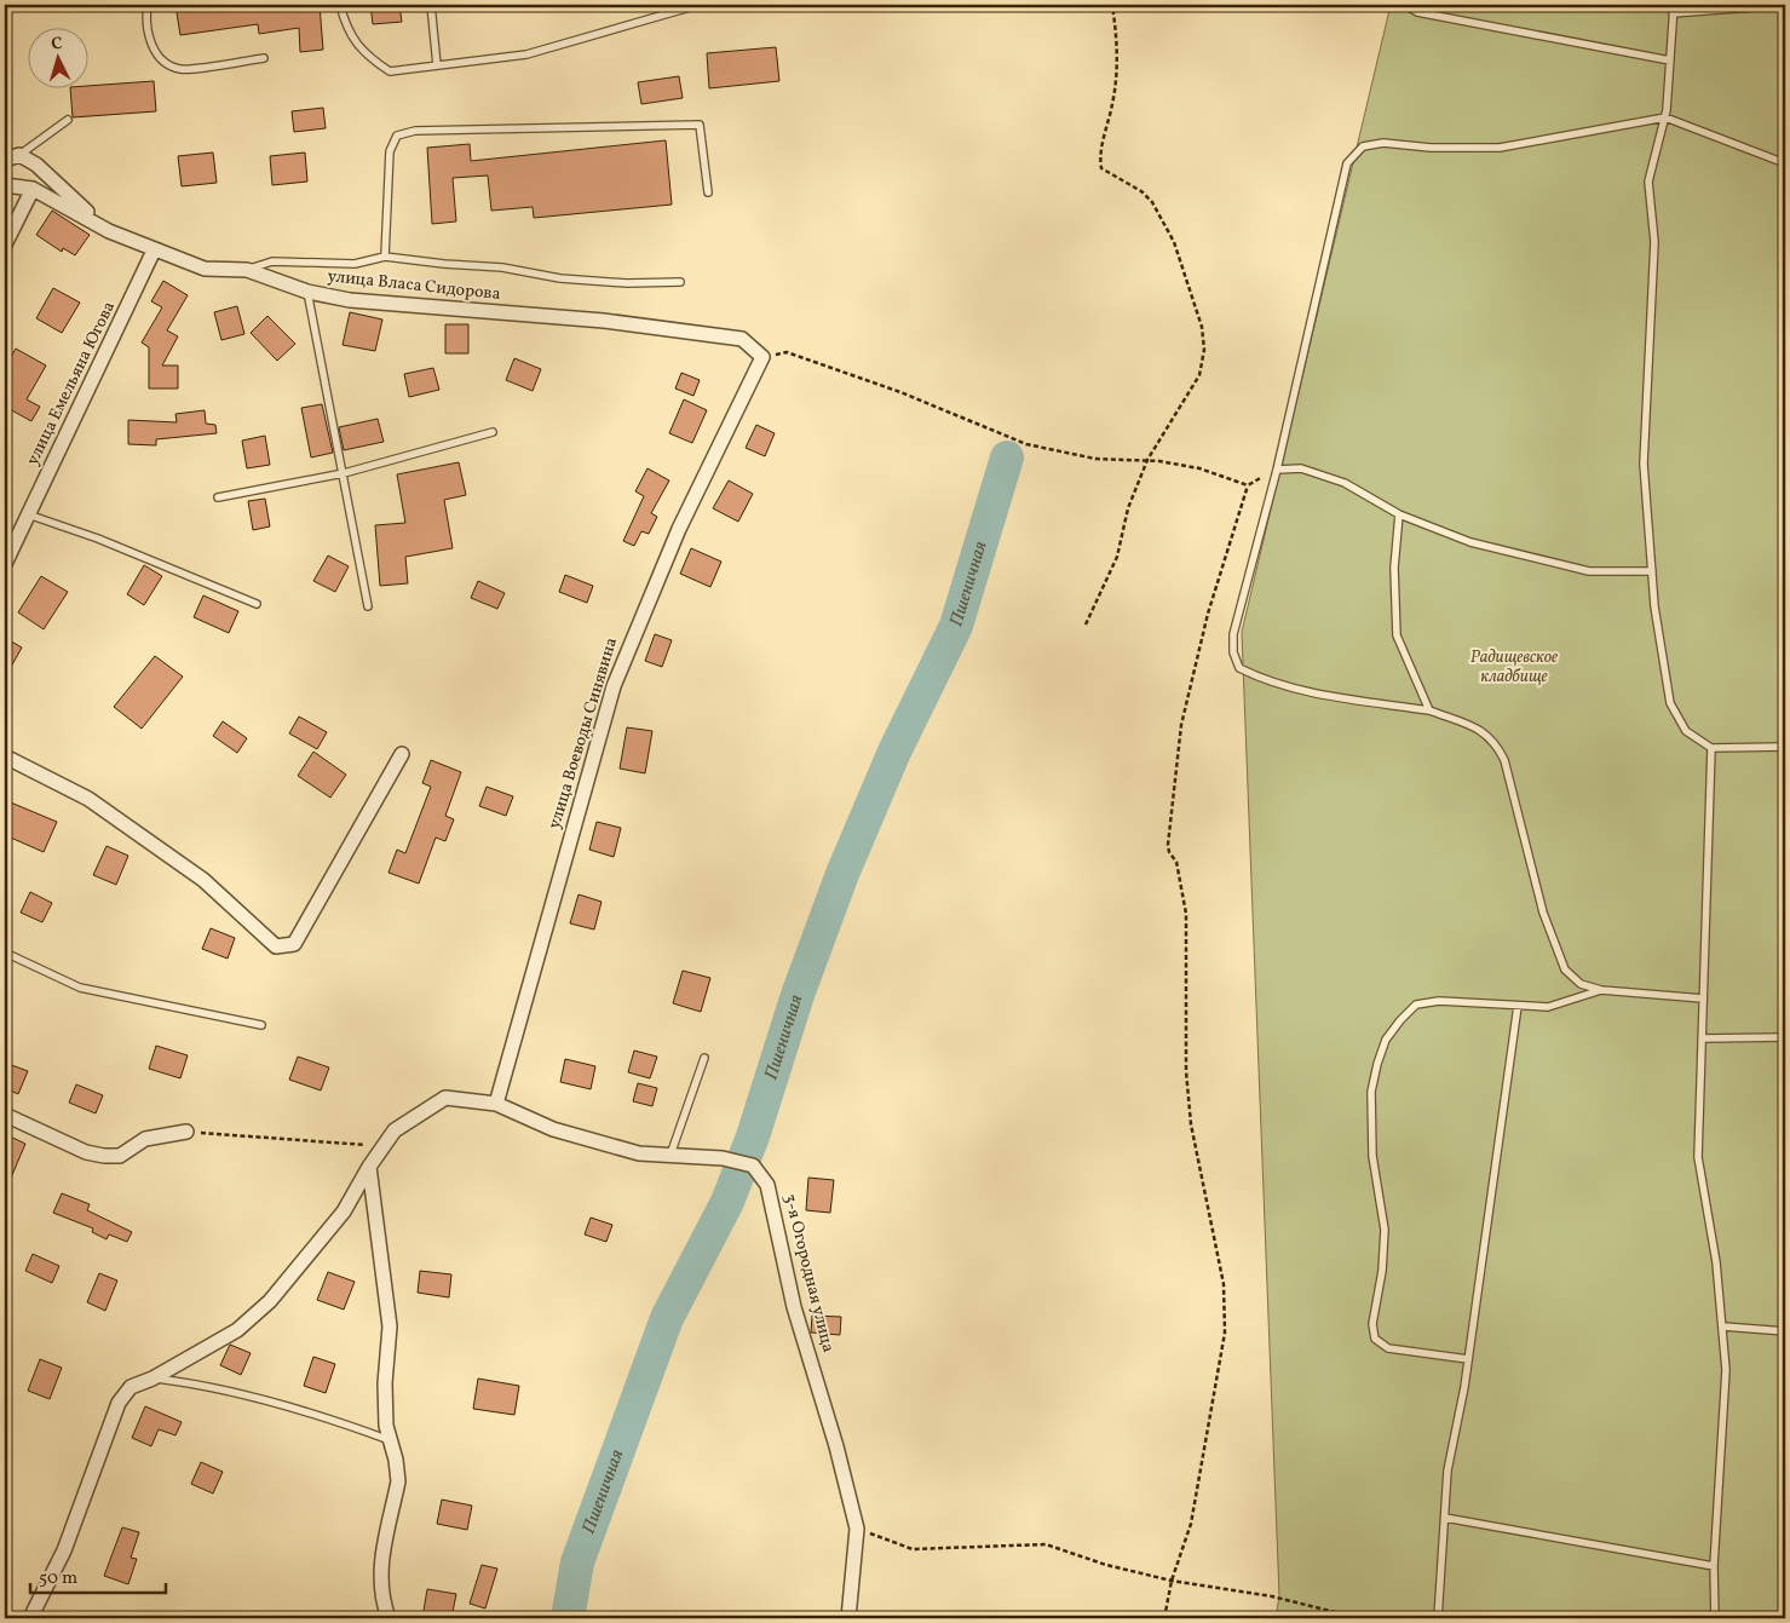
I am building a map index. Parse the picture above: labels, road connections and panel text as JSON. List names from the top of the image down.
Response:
{
  "streets": {
    "street": [
      "улица Власа Сидорова",
      "улица Емельяна Югова",
      "улица Воеводы Синявина",
      "3-я Огородная улица"
    ]
  },
  "crossings": [
    ["улица Власа Сидорова", "улица Емельяна Югова"],
    ["улица Власа Сидорова", "улица Воеводы Синявина"],
    ["улица Воеводы Синявина", "3-я Огородная улица"]
  ],
  "water": ["Пшеничная"],
  "parks": ["Радищевское кладбище"],
  "scale_bar": "50 m",
  "north": "top"
}
